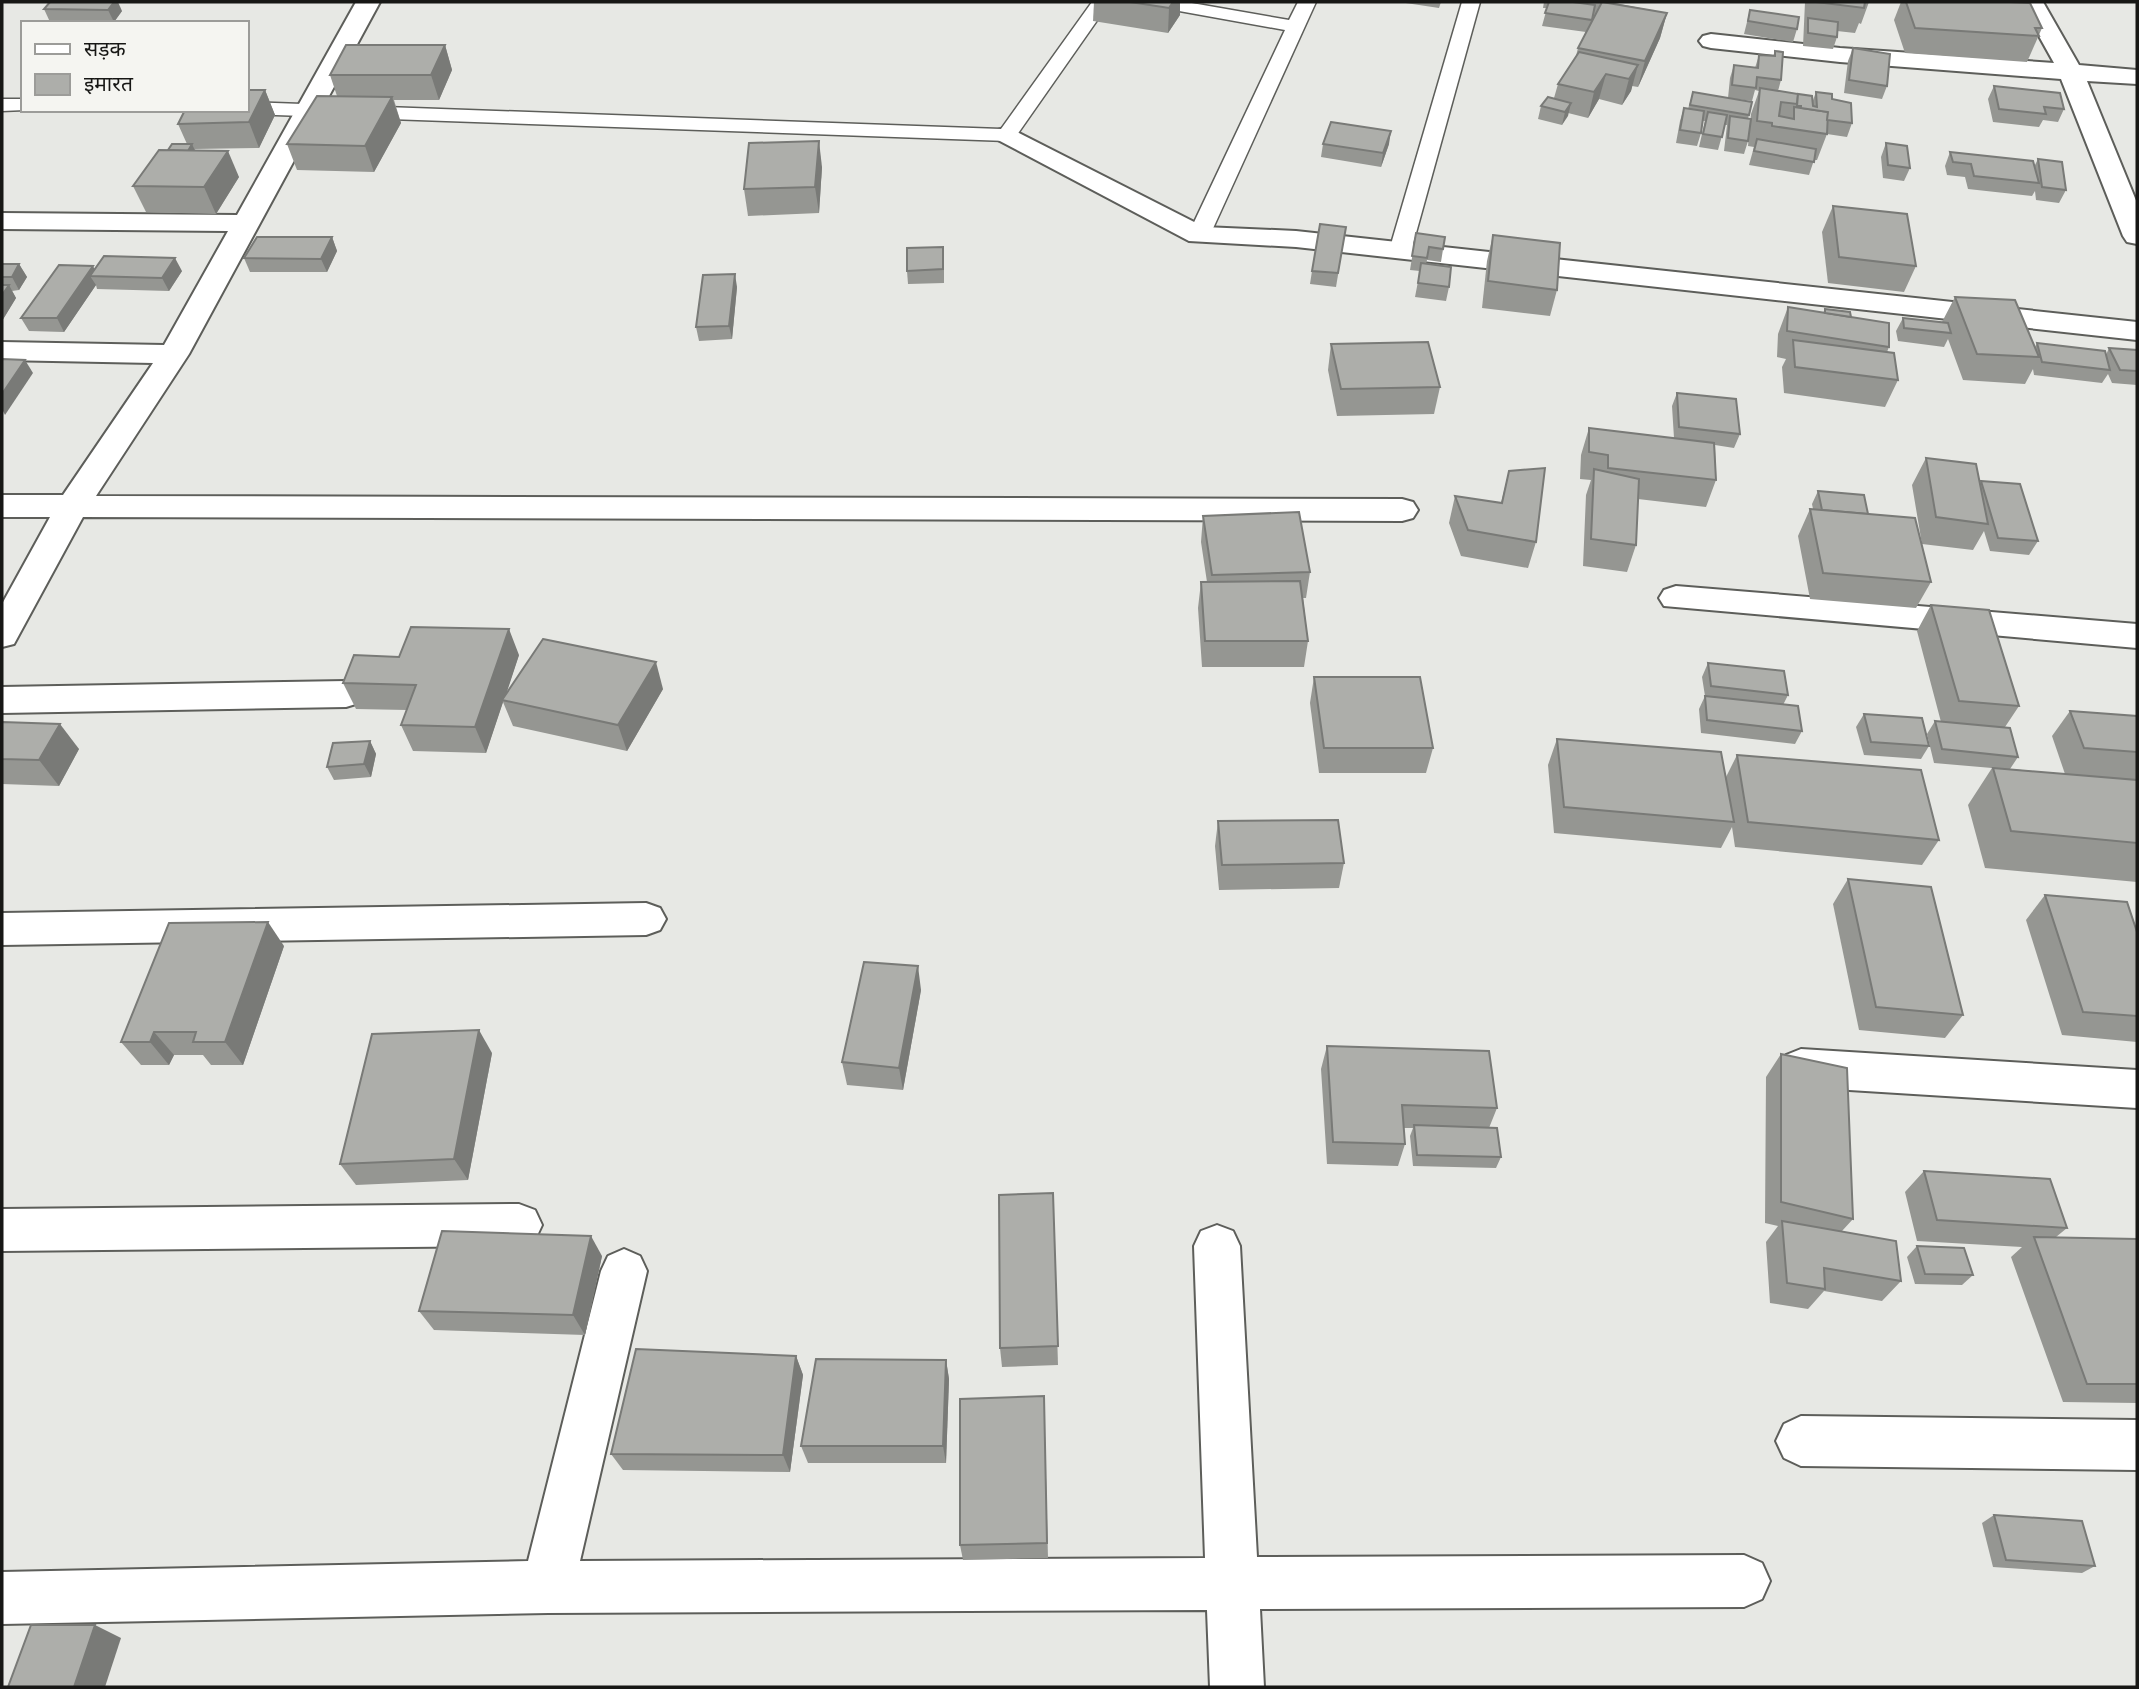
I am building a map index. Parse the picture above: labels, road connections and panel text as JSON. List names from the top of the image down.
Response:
{
  "legend": ["सड़क", "इमारत"]
}
